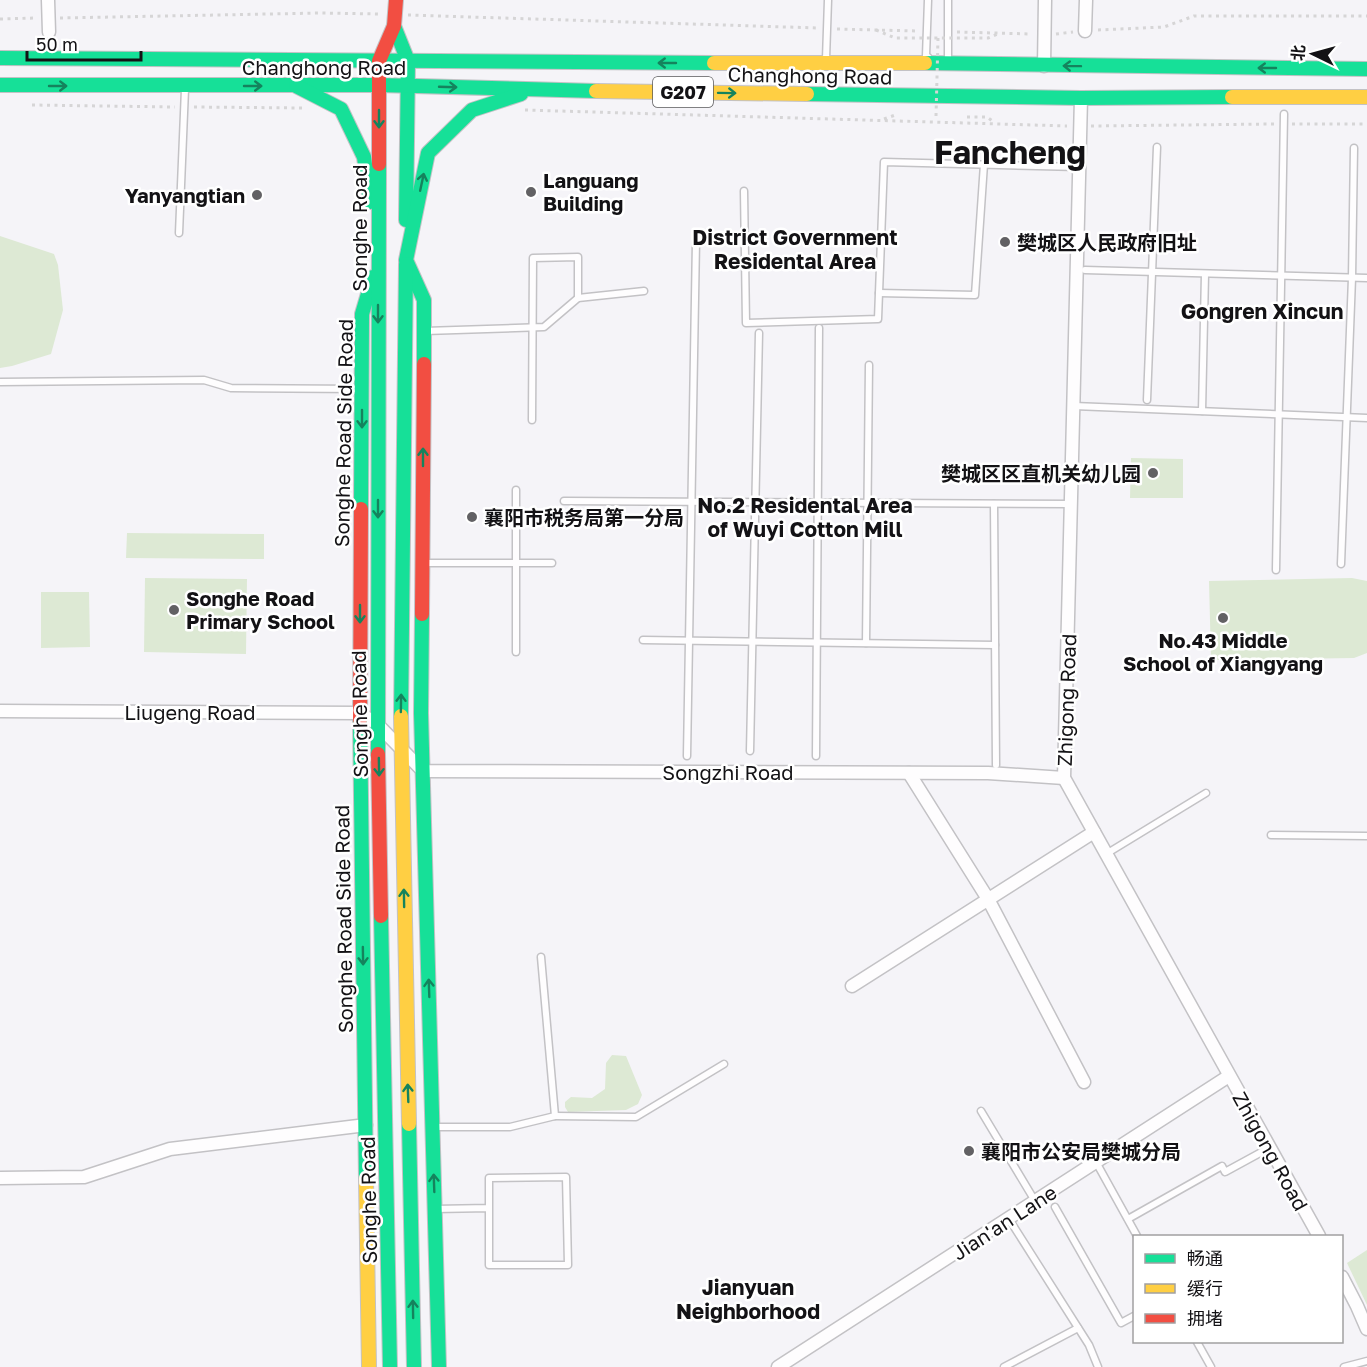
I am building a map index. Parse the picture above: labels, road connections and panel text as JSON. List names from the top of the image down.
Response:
{
  "streets": {
    "main road": [
      "Changhong Road",
      "G207",
      "Songhe Road",
      "Songhe Road Side Road"
    ],
    "street": [
      "Zhigong Road",
      "Liugeng Road",
      "Songzhi Road",
      "Jian'an Lane"
    ]
  },
  "crossings": [
    ["Changhong Road", "Songhe Road"],
    ["Changhong Road", "Zhigong Road"],
    ["Songhe Road", "Songhe Road Side Road"],
    ["Songhe Road Side Road", "Liugeng Road"],
    ["Zhigong Road", "Songzhi Road"],
    ["Zhigong Road", "Jian'an Lane"]
  ],
  "districts": [
    "Fancheng",
    "District Government Residental Area",
    "Gongren Xincun",
    "No.2 Residental Area of Wuyi Cotton Mill",
    "Jianyuan Neighborhood"
  ],
  "places": [
    "Languang Building",
    "Yanyangtian",
    "樊城区人民政府旧址",
    "樊城区区直机关幼儿园",
    "襄阳市税务局第一分局",
    "Songhe Road Primary School",
    "No.43 Middle School of Xiangyang",
    "襄阳市公安局樊城分局"
  ],
  "legend": ["畅通", "缓行", "拥堵"],
  "scale_bar": "50 m",
  "north": "left"
}
